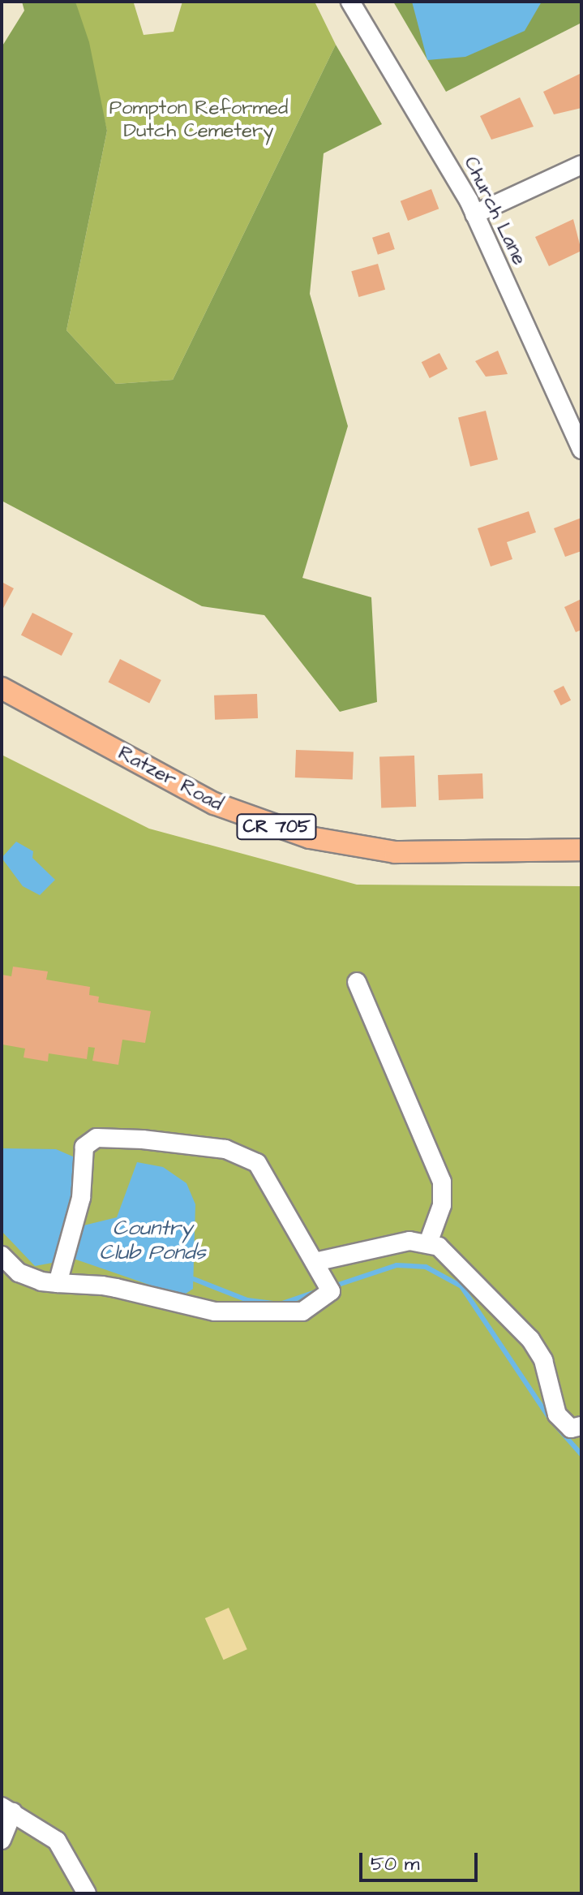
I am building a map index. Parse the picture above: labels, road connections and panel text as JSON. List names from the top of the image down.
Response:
{
  "streets": {
    "main road": ["Ratzer Road", "CR 705"],
    "street": ["Church Lane"]
  },
  "water": ["Country Club Ponds"],
  "parks": ["Pompton Reformed Dutch Cemetery"],
  "scale_bar": "50 m"
}
